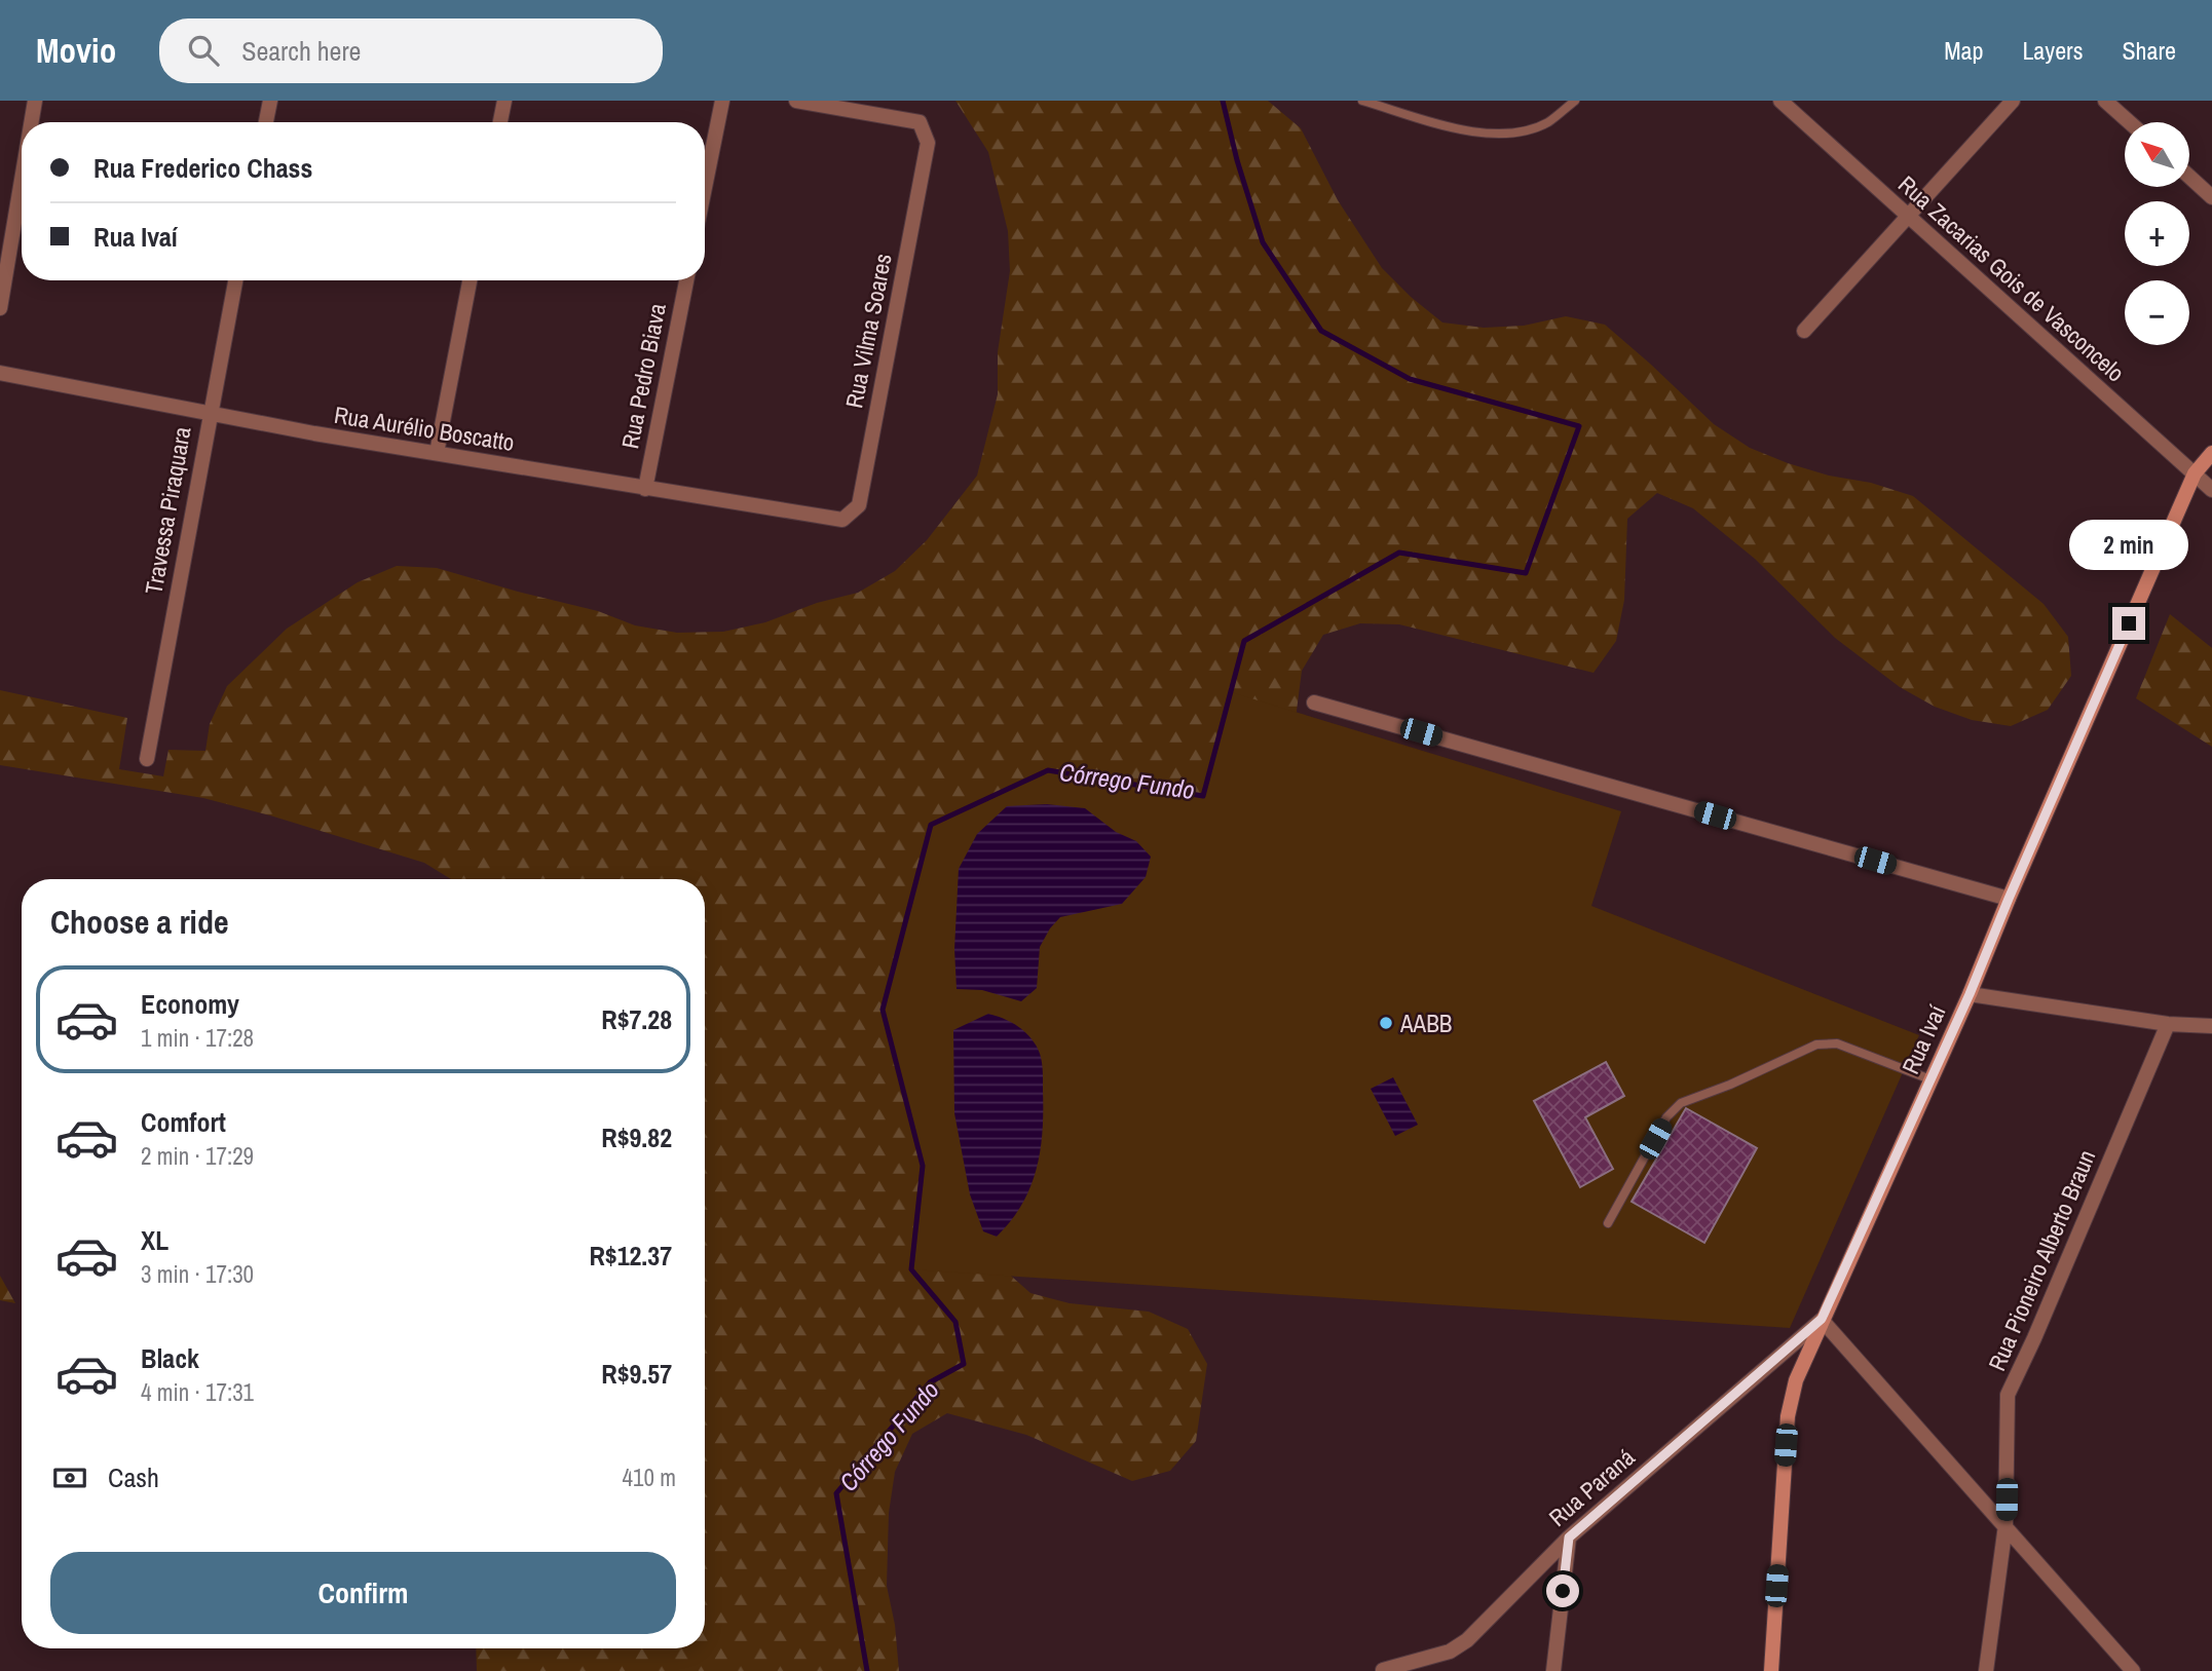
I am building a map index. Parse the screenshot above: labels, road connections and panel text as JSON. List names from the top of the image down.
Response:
{
  "streets": {
    "main road": ["Rua Ivaí"],
    "street": [
      "Rua Zacarias Gois de Vasconcelo",
      "Rua Vilma Soares",
      "Rua Pedro Biava",
      "Rua Aurélio Boscatto",
      "Travessa Piraquara",
      "Rua Pioneiro Alberto Braun",
      "Rua Paraná"
    ]
  },
  "crossings": [
    ["Rua Zacarias Gois de Vasconcelo", "Rua Ivaí"],
    ["Rua Vilma Soares", "Rua Aurélio Boscatto"],
    ["Rua Pedro Biava", "Rua Aurélio Boscatto"],
    ["Rua Aurélio Boscatto", "Travessa Piraquara"],
    ["Rua Ivaí", "Rua Paraná"]
  ],
  "water": ["Córrego Fundo"],
  "places": ["AABB"],
  "north": "top left",
  "page": {
    "header": "Movio",
    "search": "Search here",
    "nav": ["Map", "Layers", "Share"],
    "map_buttons": ["+", "−"],
    "banner": ["Rua Frederico Chass", "Rua Ivaí"],
    "bubble": "2 min",
    "heading": "Choose a ride",
    "list": [
      {
        "name": "Economy",
        "note": "1 min · 17:28",
        "value": "R$7.28"
      },
      {
        "name": "Comfort",
        "note": "2 min · 17:29",
        "value": "R$9.82"
      },
      {
        "name": "XL",
        "note": "3 min · 17:30",
        "value": "R$12.37"
      },
      {
        "name": "Black",
        "note": "4 min · 17:31",
        "value": "R$9.57"
      }
    ],
    "pay": ["Cash", "410 m"],
    "buttons": "Confirm"
  }
}
